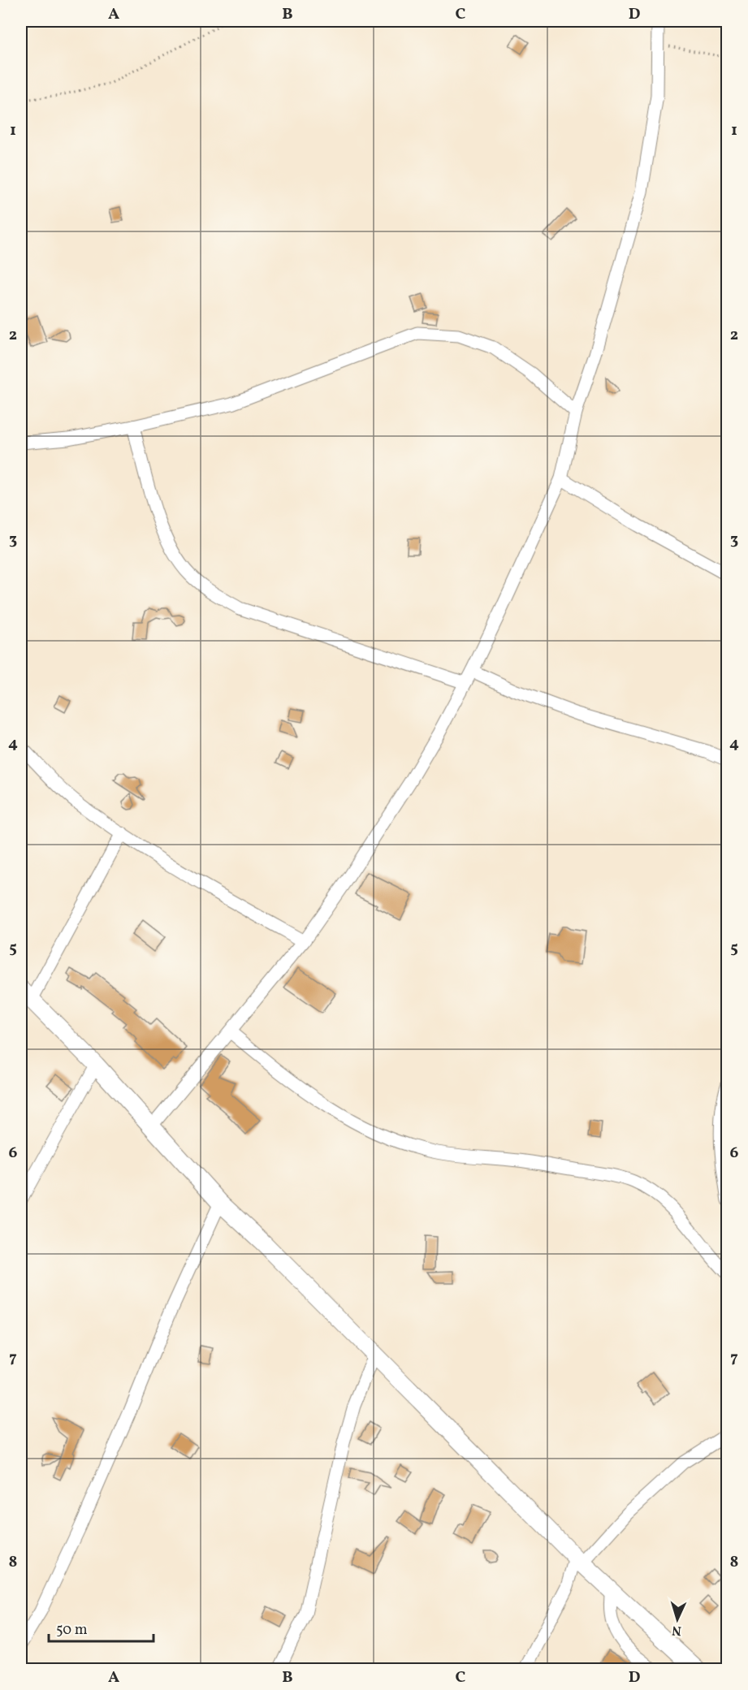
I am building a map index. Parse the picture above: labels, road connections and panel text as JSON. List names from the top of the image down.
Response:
{
  "scale_bar": "50 m",
  "north": "bottom",
  "grid": {
    "columns": [
      "A",
      "B",
      "C",
      "D"
    ],
    "rows": [
      "1",
      "2",
      "3",
      "4",
      "5",
      "6",
      "7",
      "8"
    ]
  }
}
